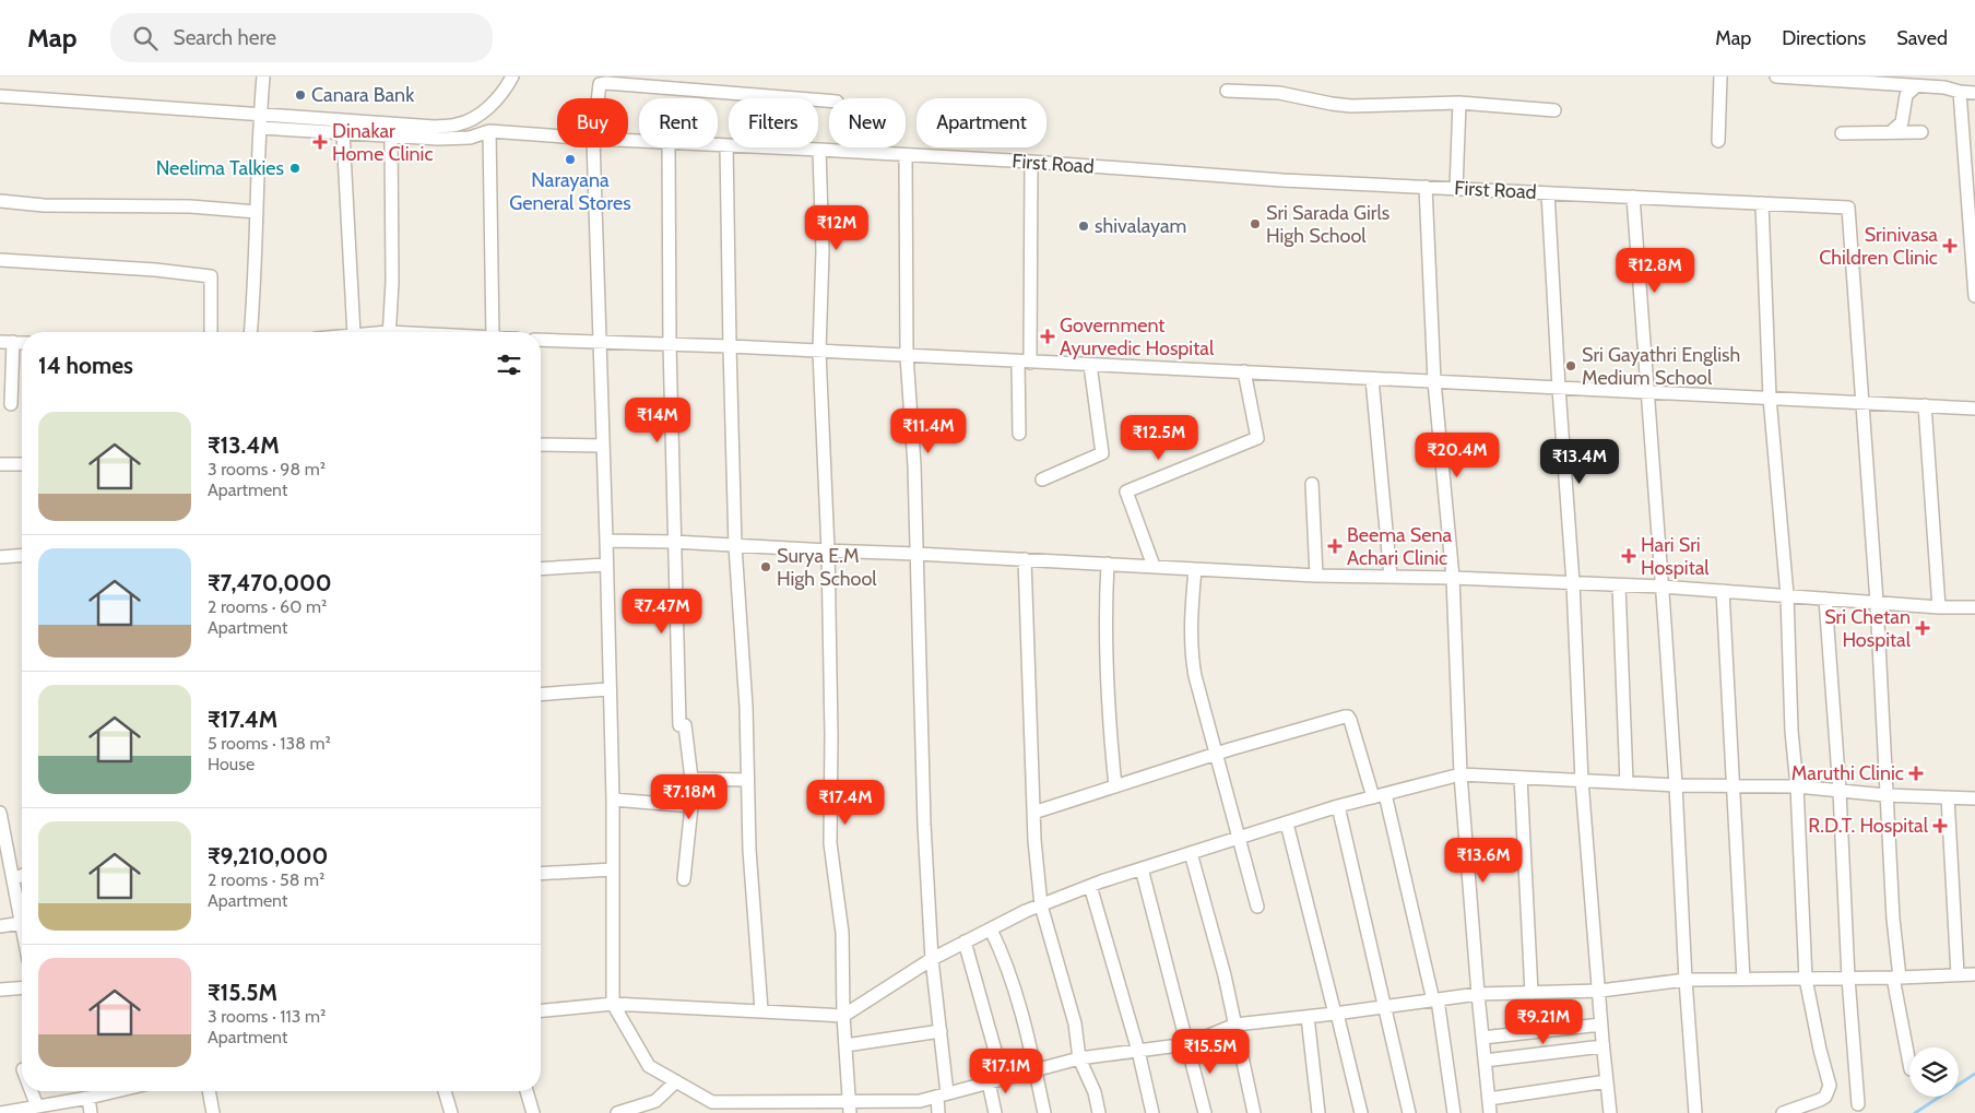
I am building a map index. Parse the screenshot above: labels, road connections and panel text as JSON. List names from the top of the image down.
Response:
{
  "streets": {
    "street": ["First Road"]
  },
  "places": {
    "other": [
      "Canara Bank",
      "Narayana General Stores",
      "Neelima Talkies",
      "Sri Sarada Girls High School",
      "shivalayam",
      "Sri Gayathri English Medium School",
      "Surya E.M High School"
    ],
    "health": [
      "Dinakar Home Clinic",
      "Srinivasa Children Clinic",
      "Government Ayurvedic Hospital",
      "Beema Sena Achari Clinic",
      "Hari Sri Hospital",
      "Sri Chetan Hospital",
      "Maruthi Clinic",
      "R.D.T. Hospital"
    ]
  },
  "page": {
    "header": "Map",
    "search": "Search here",
    "nav": ["Map", "Directions", "Saved"],
    "chip": [
      "Buy",
      "Rent",
      "Filters",
      "New",
      "Apartment"
    ],
    "price": [
      "₹12M",
      "₹12.8M",
      "₹14M",
      "₹11.4M",
      "₹12.5M",
      "₹20.4M",
      "₹13.4M",
      "₹7.47M",
      "₹7.18M",
      "₹17.4M",
      "₹13.6M",
      "₹9.21M",
      "₹15.5M",
      "₹17.1M"
    ],
    "heading": "14 homes",
    "list": [
      {
        "name": "₹13.4M",
        "note": "3 rooms · 98 m² · Apartment"
      },
      {
        "name": "₹7,470,000",
        "note": "2 rooms · 60 m² · Apartment"
      },
      {
        "name": "₹17.4M",
        "note": "5 rooms · 138 m² · House"
      },
      {
        "name": "₹9,210,000",
        "note": "2 rooms · 58 m² · Apartment"
      },
      {
        "name": "₹15.5M",
        "note": "3 rooms · 113 m² · Apartment"
      }
    ]
  }
}
